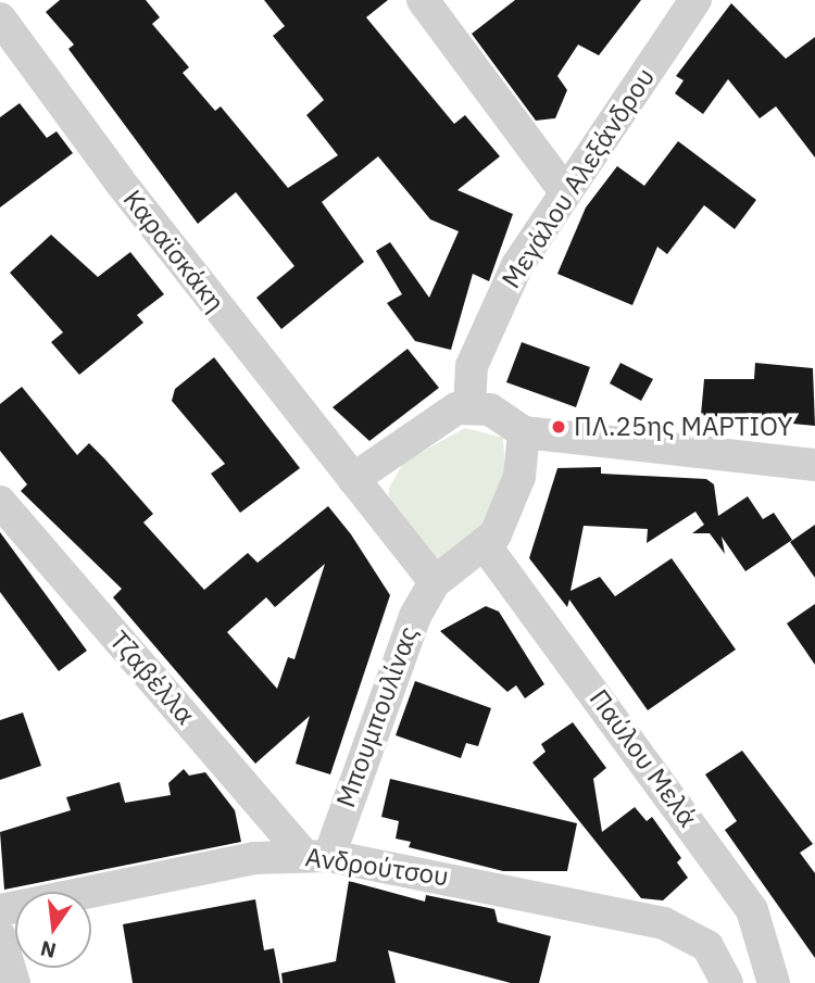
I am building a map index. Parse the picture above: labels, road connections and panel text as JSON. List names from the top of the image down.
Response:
{
  "streets": {
    "street": [
      "Μεγάλου Αλεξάνδρου",
      "Καραϊσκάκη",
      "Τζαβέλλα",
      "Μπουμπουλίνας",
      "Παύλου Μελά",
      "Ανδρούτσου"
    ]
  },
  "crossings": [
    ["Καραϊσκάκη", "Μπουμπουλίνας"],
    ["Τζαβέλλα", "Μπουμπουλίνας"],
    ["Τζαβέλλα", "Ανδρούτσου"],
    ["Μπουμπουλίνας", "Ανδρούτσου"]
  ],
  "places": ["ΠΛ.25ης ΜΑΡΤΙΟΥ"],
  "north": "bottom"
}
